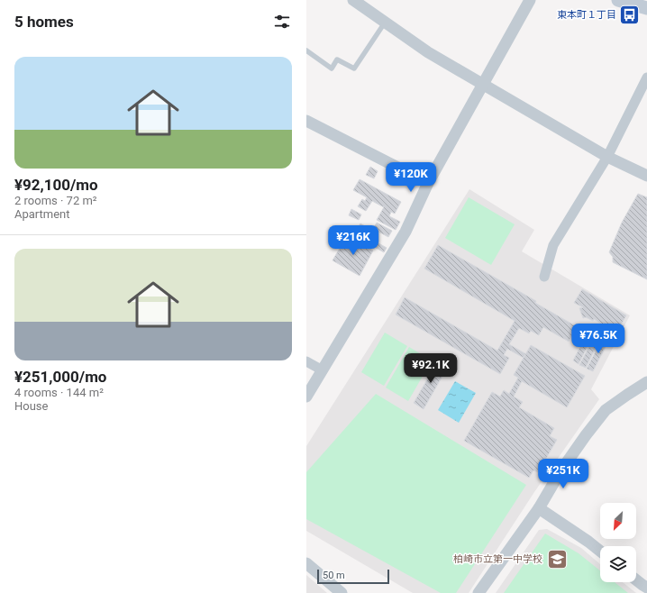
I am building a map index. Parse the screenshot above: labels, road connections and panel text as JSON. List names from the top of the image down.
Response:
{
  "places": {
    "bus stop": ["東本町１丁目"],
    "school or university": ["柏崎市立第一中学校"]
  },
  "scale_bar": "50 m",
  "north": "bottom left",
  "page": {
    "heading": "5 homes",
    "list": [
      {
        "name": "¥92,100/mo",
        "note": "2 rooms · 72 m² · Apartment"
      },
      {
        "name": "¥251,000/mo",
        "note": "4 rooms · 144 m² · House"
      }
    ],
    "price": [
      "¥120K",
      "¥216K",
      "¥76.5K",
      "¥92.1K",
      "¥251K"
    ],
    "scale": "50 m"
  }
}
